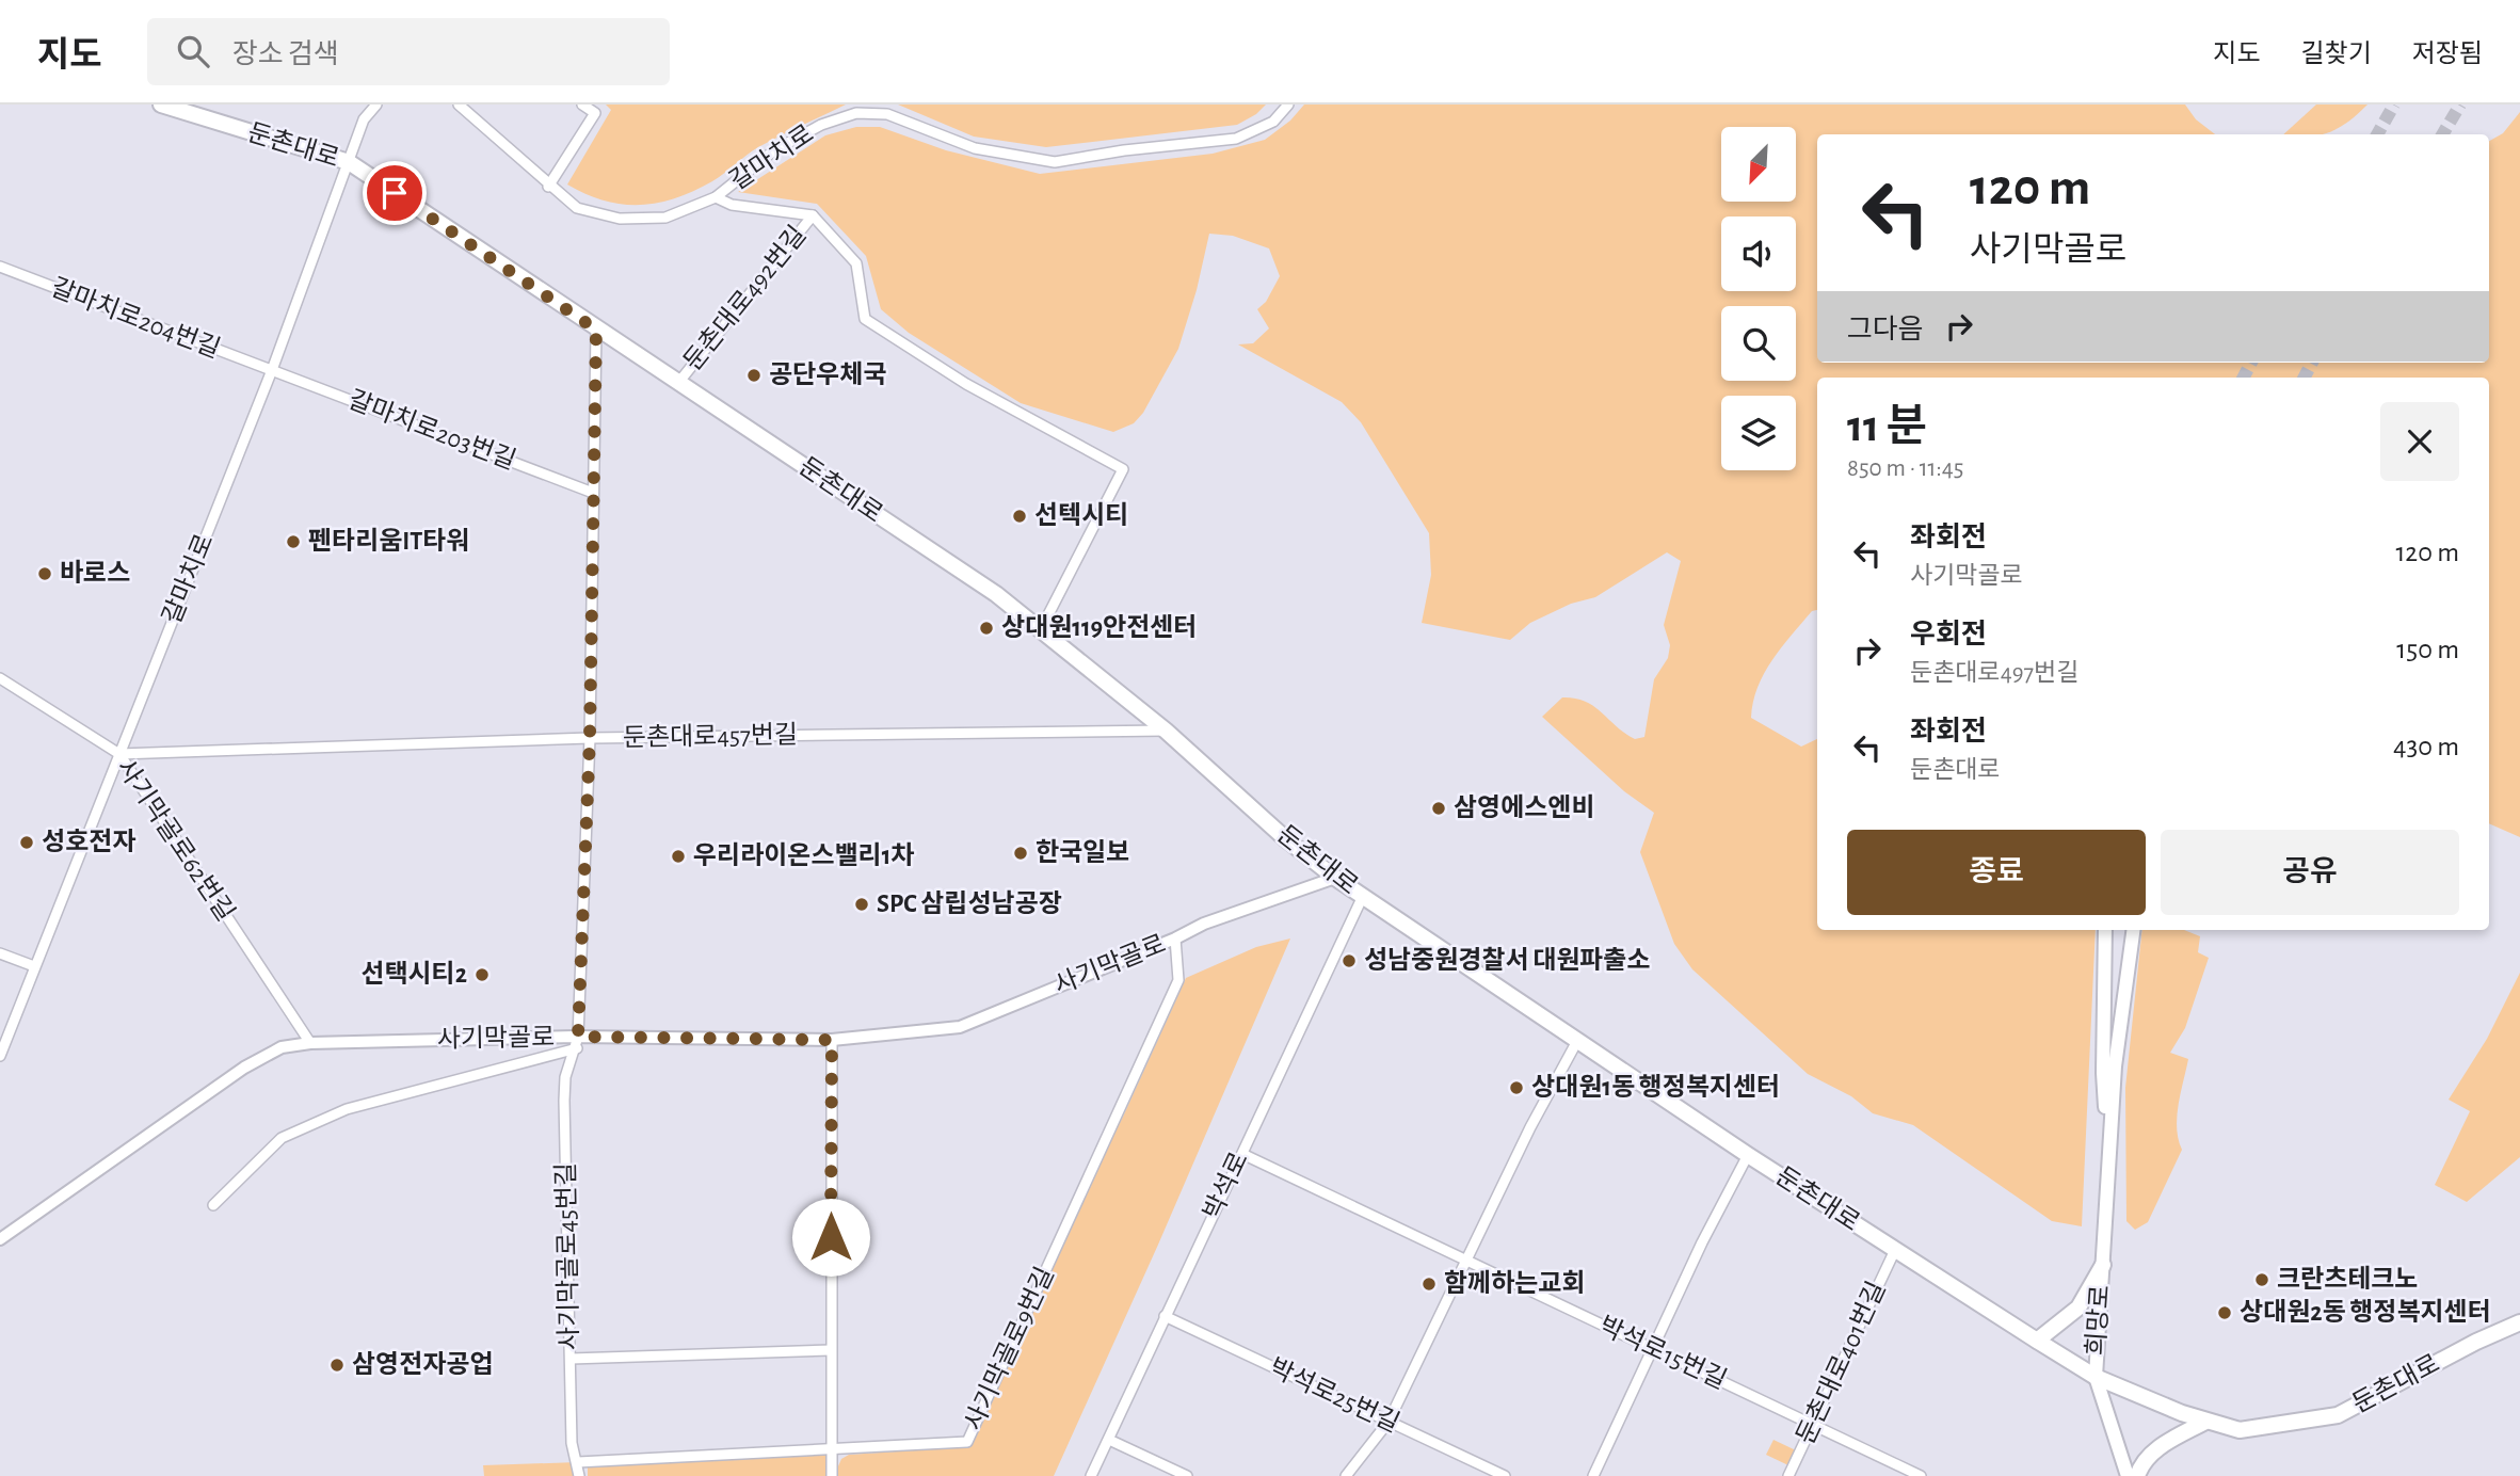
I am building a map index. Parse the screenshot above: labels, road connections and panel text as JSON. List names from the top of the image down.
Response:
{
  "streets": {
    "main road": ["둔촌대로", "희망로"],
    "street": [
      "갈마치로",
      "둔촌대로492번길",
      "갈마치로204번길",
      "갈마치로203번길",
      "둔촌대로457번길",
      "사기막골로62번길",
      "사기막골로",
      "박석로",
      "사기막골로45번길",
      "사기막골로9번길",
      "박석로15번길",
      "둔촌대로401번길",
      "박석로25번길"
    ]
  },
  "crossings": [
    ["둔촌대로", "갈마치로"],
    ["둔촌대로", "둔촌대로492번길"],
    ["둔촌대로", "둔촌대로457번길"],
    ["둔촌대로", "사기막골로"],
    ["둔촌대로", "박석로"],
    ["둔촌대로", "사기막골로45번길"],
    ["둔촌대로", "희망로"],
    ["둔촌대로", "둔촌대로401번길"],
    ["갈마치로", "갈마치로204번길"],
    ["갈마치로", "갈마치로203번길"],
    ["갈마치로", "둔촌대로457번길"],
    ["갈마치로", "사기막골로62번길"],
    ["갈마치로204번길", "갈마치로203번길"],
    ["갈마치로203번길", "사기막골로45번길"],
    ["둔촌대로457번길", "사기막골로62번길"],
    ["둔촌대로457번길", "사기막골로45번길"],
    ["사기막골로62번길", "사기막골로"],
    ["사기막골로", "사기막골로45번길"],
    ["사기막골로", "사기막골로9번길"],
    ["박석로", "박석로15번길"],
    ["박석로", "박석로25번길"],
    ["사기막골로45번길", "사기막골로9번길"],
    ["박석로15번길", "둔촌대로401번길"]
  ],
  "places": [
    "공단우체국",
    "선텍시티",
    "펜타리움IT타워",
    "바로스",
    "상대원119안전센터",
    "삼영에스엔비",
    "성호전자",
    "한국일보",
    "우리라이온스밸리1차",
    "SPC 삼립성남공장",
    "성남중원경찰서 대원파출소",
    "선택시티2",
    "상대원1동 행정복지센터",
    "크란츠테크노",
    "함께하는교회",
    "상대원2동 행정복지센터",
    "삼영전자공업"
  ],
  "north": "bottom left",
  "page": {
    "header": "지도",
    "search": "장소 검색",
    "nav": ["지도", "길찾기", "저장됨"],
    "turn": ["120 m", "사기막골로"],
    "then": "그다음",
    "heading": ["11 분", "850 m · 11:45"],
    "list": [
      {
        "name": "좌회전",
        "note": "사기막골로",
        "value": "120 m"
      },
      {
        "name": "우회전",
        "note": "둔촌대로497번길",
        "value": "150 m"
      },
      {
        "name": "좌회전",
        "note": "둔촌대로",
        "value": "430 m"
      }
    ],
    "buttons": ["종료", "공유"]
  }
}
